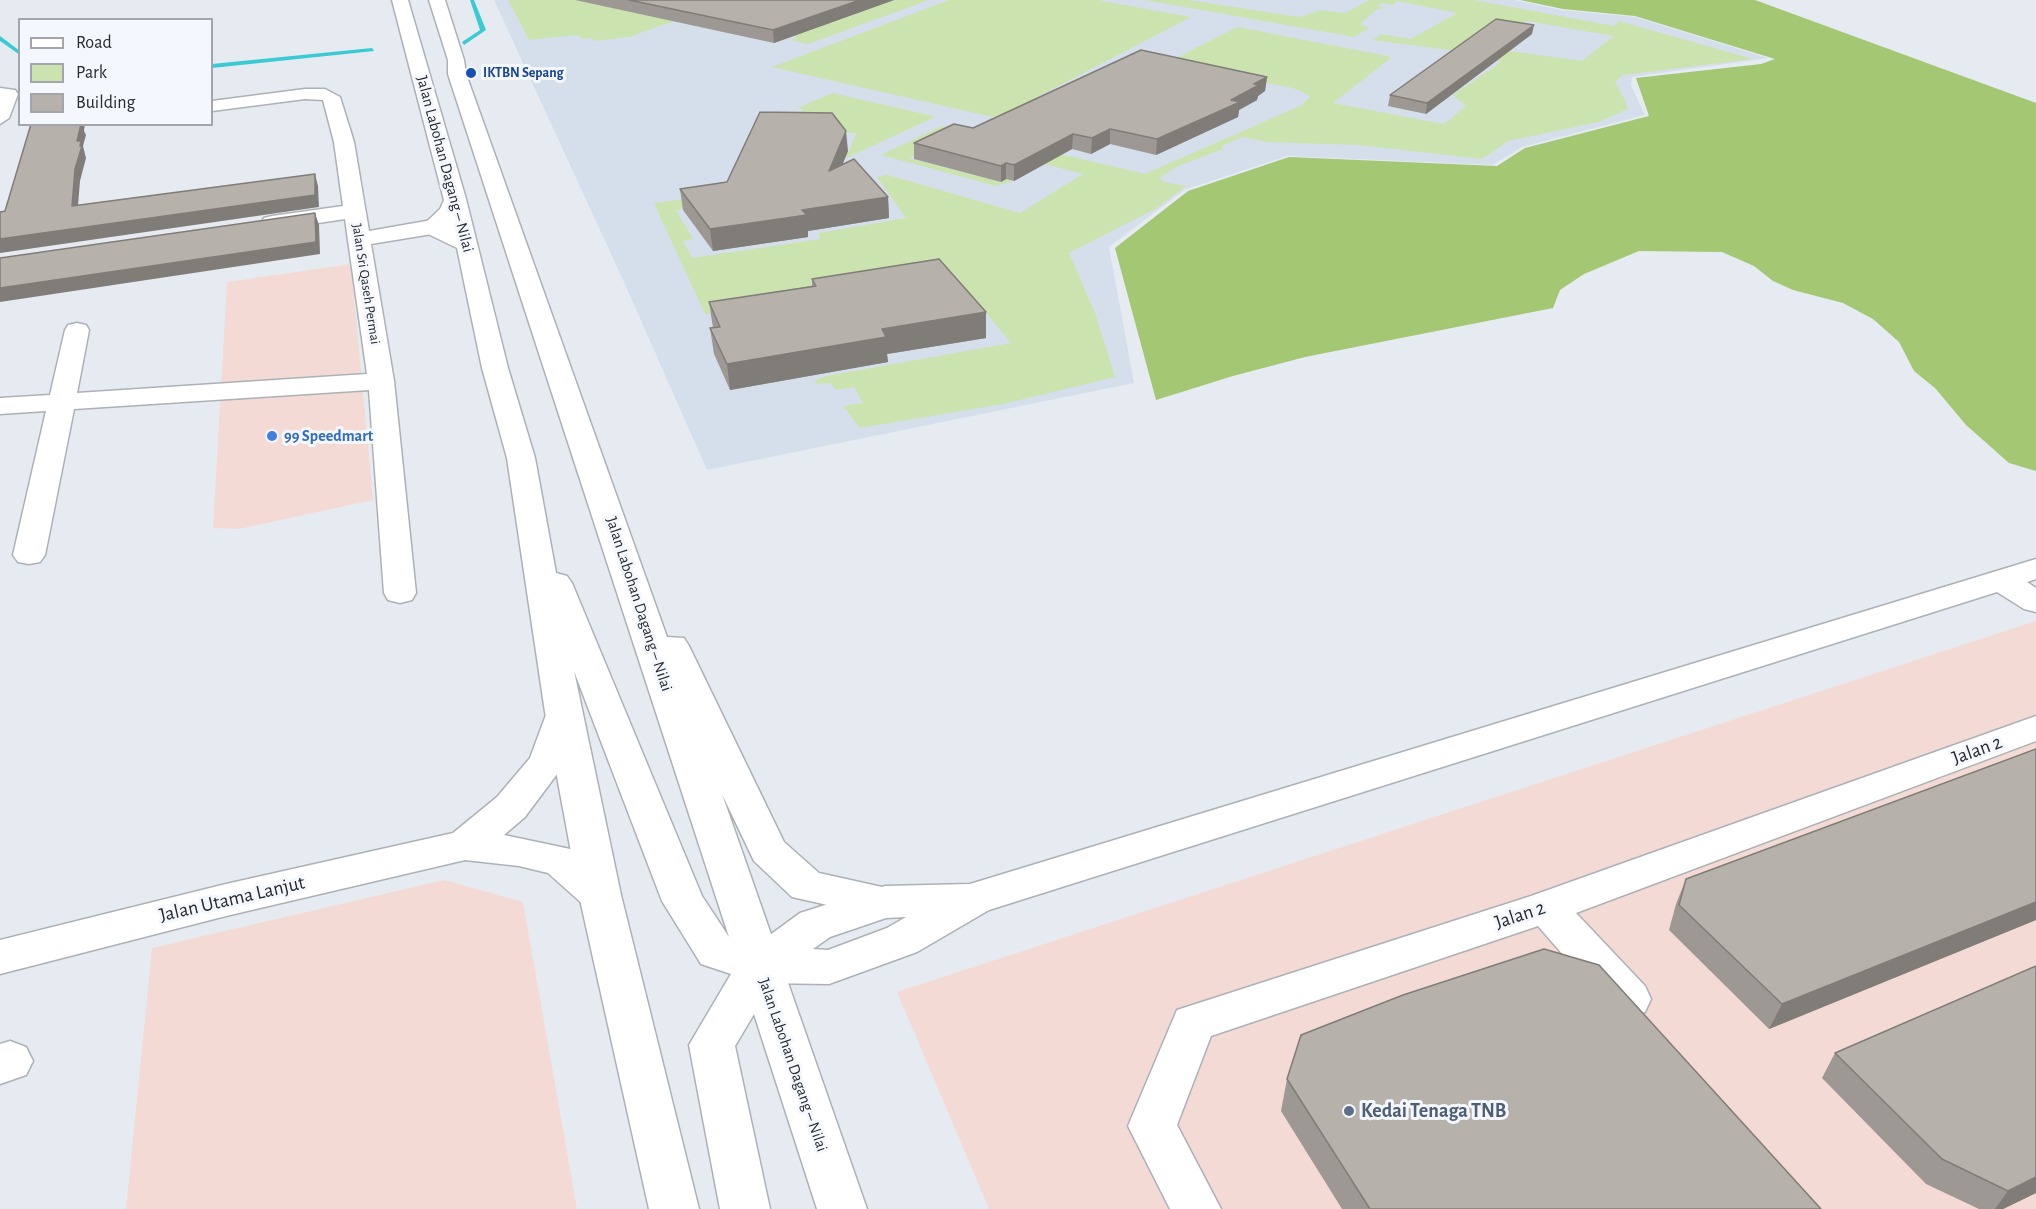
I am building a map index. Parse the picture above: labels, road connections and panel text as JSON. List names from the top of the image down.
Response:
{
  "streets": {
    "main road": [
      "Jalan Labohan Dagang ‒ Nilai",
      "Jalan Sri Qaseh Permai",
      "Jalan 2",
      "Jalan Utama Lanjut"
    ]
  },
  "crossings": [
    ["Jalan Labohan Dagang ‒ Nilai", "Jalan Utama Lanjut"]
  ],
  "places": ["IKTBN Sepang", "99 Speedmart", "Kedai Tenaga TNB"],
  "legend": ["Road", "Park", "Building"]
}
